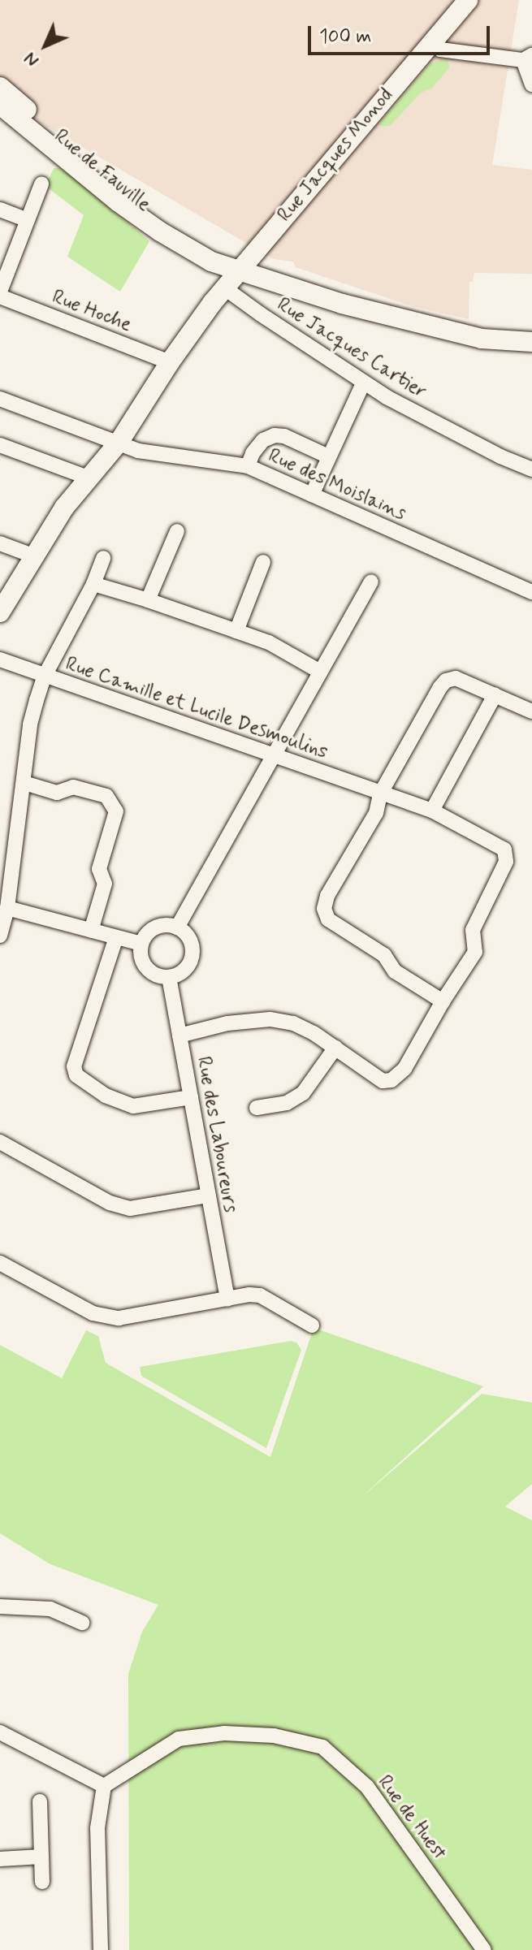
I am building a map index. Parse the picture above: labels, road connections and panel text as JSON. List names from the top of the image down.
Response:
{
  "streets": {
    "main road": ["Rue Jacques Monod", "Rue de Fauville"],
    "street": [
      "Rue Hoche",
      "Rue Jacques Cartier",
      "Rue des Moislains",
      "Rue Camille et Lucile Desmoulins",
      "Rue des Laboureurs",
      "Rue de Huest"
    ]
  },
  "crossings": [
    ["Rue Jacques Monod", "Rue de Fauville"],
    ["Rue Jacques Monod", "Rue Hoche"],
    ["Rue Jacques Monod", "Rue Jacques Cartier"],
    ["Rue Jacques Monod", "Rue des Moislains"]
  ],
  "scale_bar": "100 m",
  "north": "bottom left"
}
